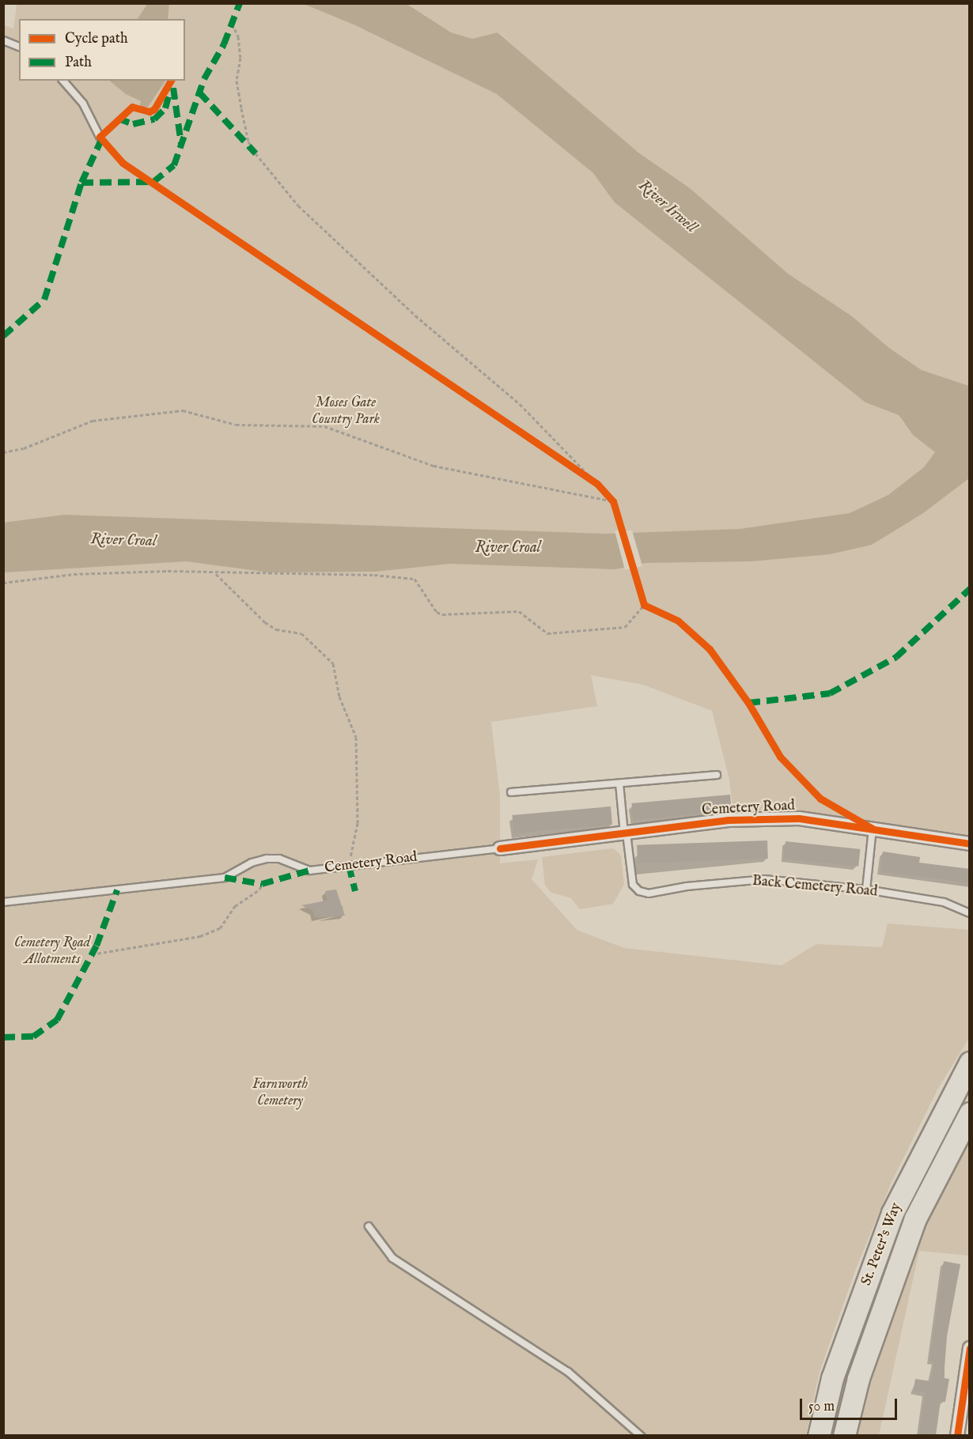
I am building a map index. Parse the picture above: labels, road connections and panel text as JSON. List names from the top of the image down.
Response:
{
  "streets": {
    "highway": ["St. Peter's Way"],
    "street": ["Cemetery Road"],
    "lane": ["Back Cemetery Road"]
  },
  "crossings": [
    ["Cemetery Road", "Back Cemetery Road"]
  ],
  "water": ["River Irwell", "River Croal"],
  "parks": ["Moses Gate Country Park", "Cemetery Road Allotments", "Farnworth Cemetery"],
  "legend": ["Cycle path", "Path"],
  "scale_bar": "50 m"
}
